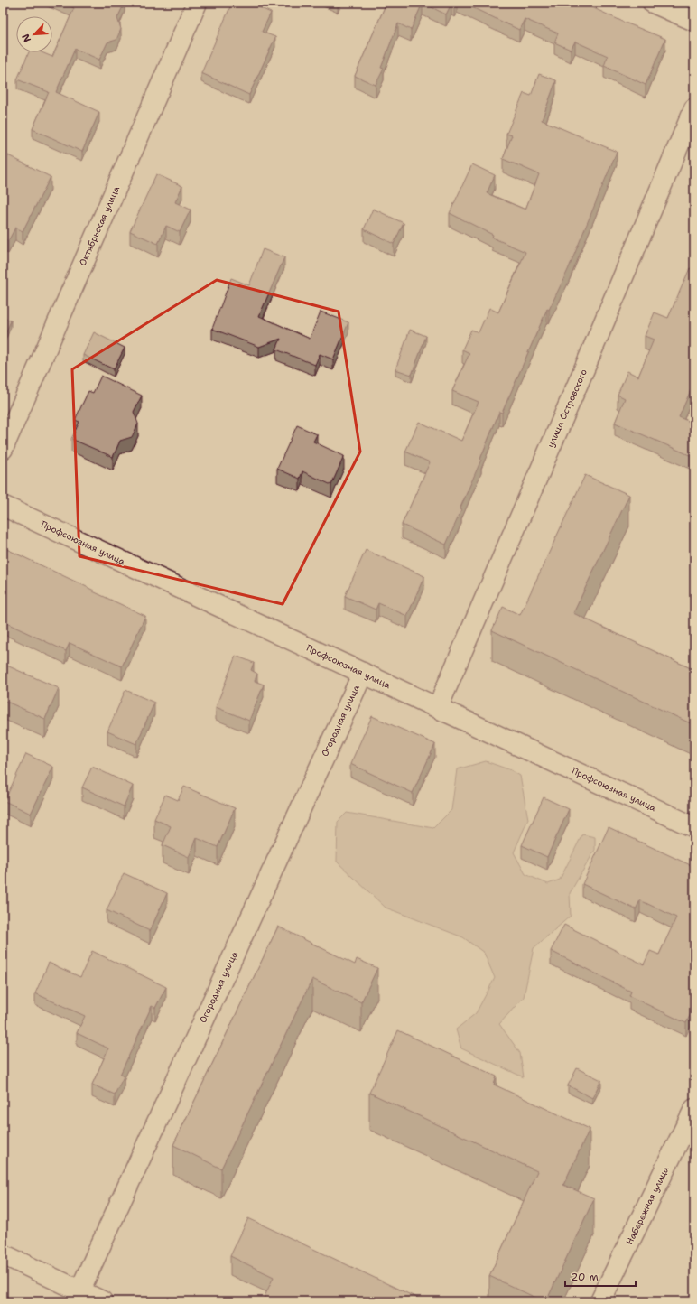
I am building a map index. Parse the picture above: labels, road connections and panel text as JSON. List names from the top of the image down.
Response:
{
  "streets": {
    "street": [
      "Октябрьская улица",
      "улица Островского",
      "Профсоюзная улица",
      "Огородная улица",
      "Набережная улица"
    ]
  },
  "crossings": [
    ["улица Островского", "Профсоюзная улица"],
    ["Профсоюзная улица", "Огородная улица"]
  ],
  "scale_bar": "20 m",
  "north": "bottom left"
}
